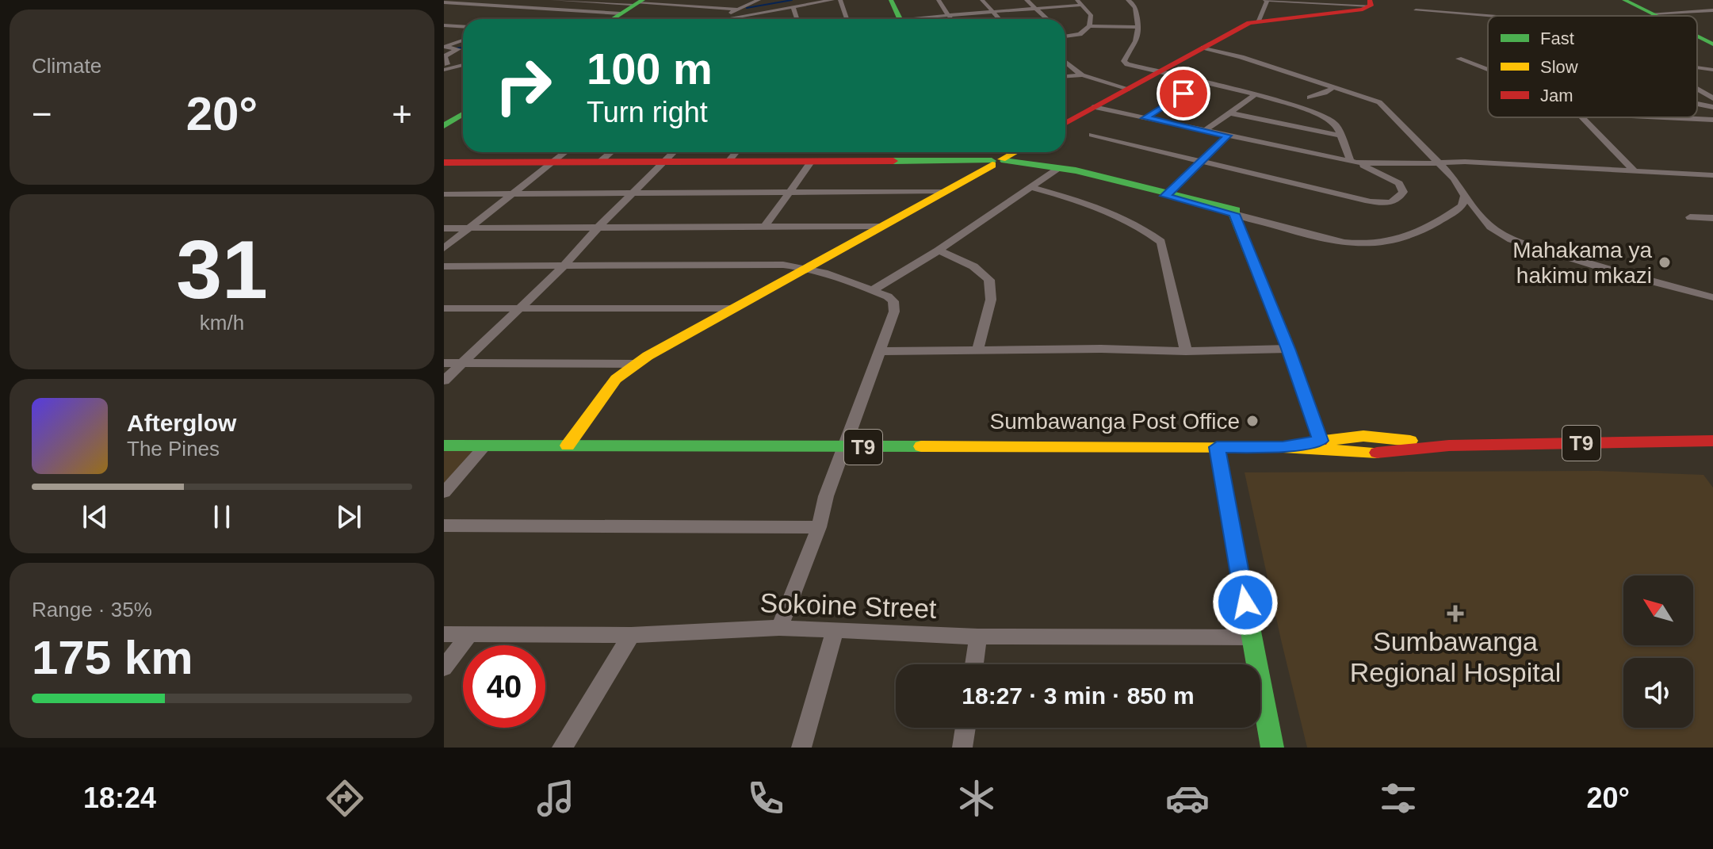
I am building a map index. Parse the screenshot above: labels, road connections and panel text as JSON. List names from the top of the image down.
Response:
{
  "streets": {
    "main road": ["T9"],
    "street": ["Sokoine Street"]
  },
  "places": {
    "other": ["Mahakama ya hakimu mkazi", "Sumbawanga Post Office"],
    "health": ["Sumbawanga Regional Hospital"]
  },
  "legend": ["Fast", "Slow", "Jam"],
  "north": "top left",
  "page": {
    "tile": [
      "Climate",
      ["31", "km/h"],
      ["Range · 35%", "175 km"]
    ],
    "turn": ["100 m", "Turn right"],
    "heat": ["−", "20°", "+"],
    "song": ["Afterglow", "The Pines"],
    "limit": "40",
    "trip": "18:27 · 3 min · 850 m",
    "tabs": ["18:24", "20°"]
  }
}
